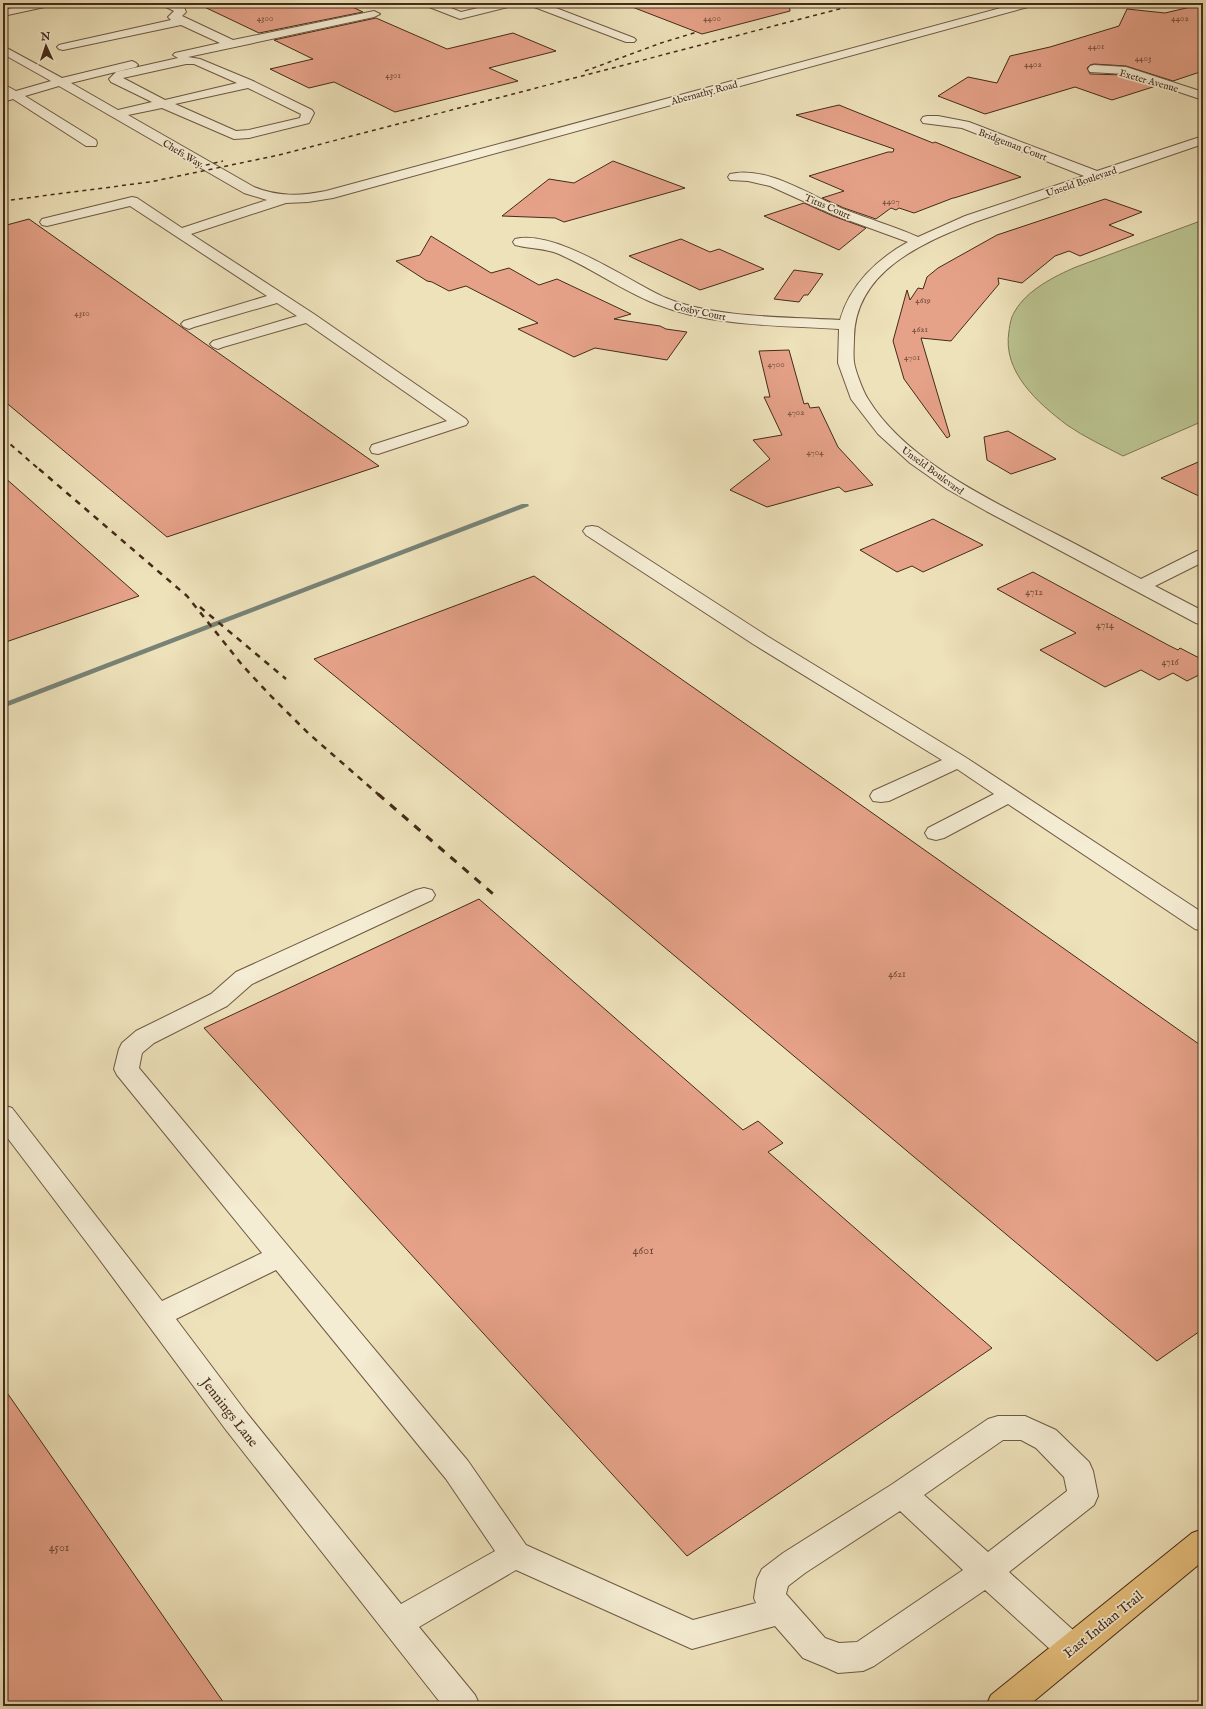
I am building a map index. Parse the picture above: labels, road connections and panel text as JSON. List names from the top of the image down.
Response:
{
  "streets": {
    "main road": ["East Indian Trail"],
    "street": [
      "Exeter Avenue",
      "Abernathy Road",
      "Bridgeman Court",
      "Chefs Way",
      "Unseld Boulevard",
      "Titus Court",
      "Cosby Court",
      "Jennings Lane"
    ]
  },
  "crossings": [
    ["Abernathy Road", "Chefs Way"],
    ["Bridgeman Court", "Unseld Boulevard"],
    ["Unseld Boulevard", "Titus Court"],
    ["Unseld Boulevard", "Cosby Court"]
  ],
  "house_numbers": [
    "4300",
    "4400",
    "4402",
    "4401",
    "4403",
    "4402",
    "4301",
    "4407",
    "4619",
    "4310",
    "4621",
    "4701",
    "4700",
    "4702",
    "4704",
    "4712",
    "4714",
    "4716",
    "4621",
    "4601",
    "4501"
  ],
  "north": "top"
}
